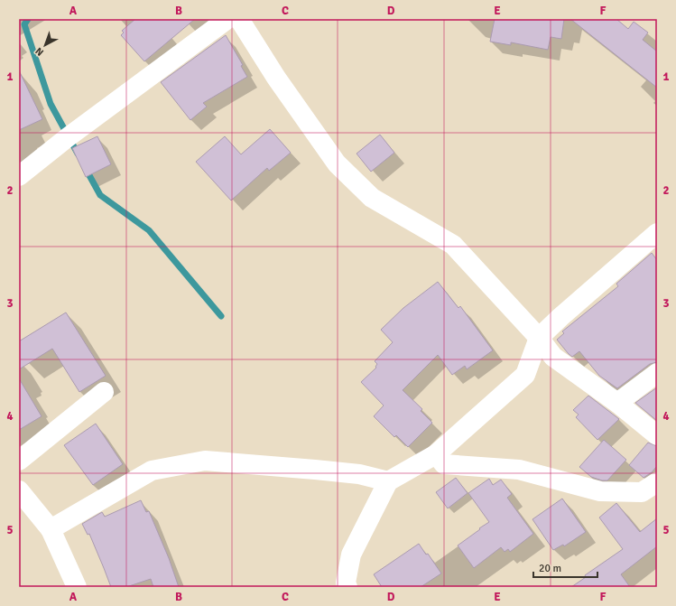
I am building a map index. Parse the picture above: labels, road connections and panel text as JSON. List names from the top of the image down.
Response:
{
  "scale_bar": "20 m",
  "north": "bottom left",
  "grid": {
    "columns": [
      "A",
      "B",
      "C",
      "D",
      "E",
      "F"
    ],
    "rows": [
      "1",
      "2",
      "3",
      "4",
      "5"
    ]
  }
}
